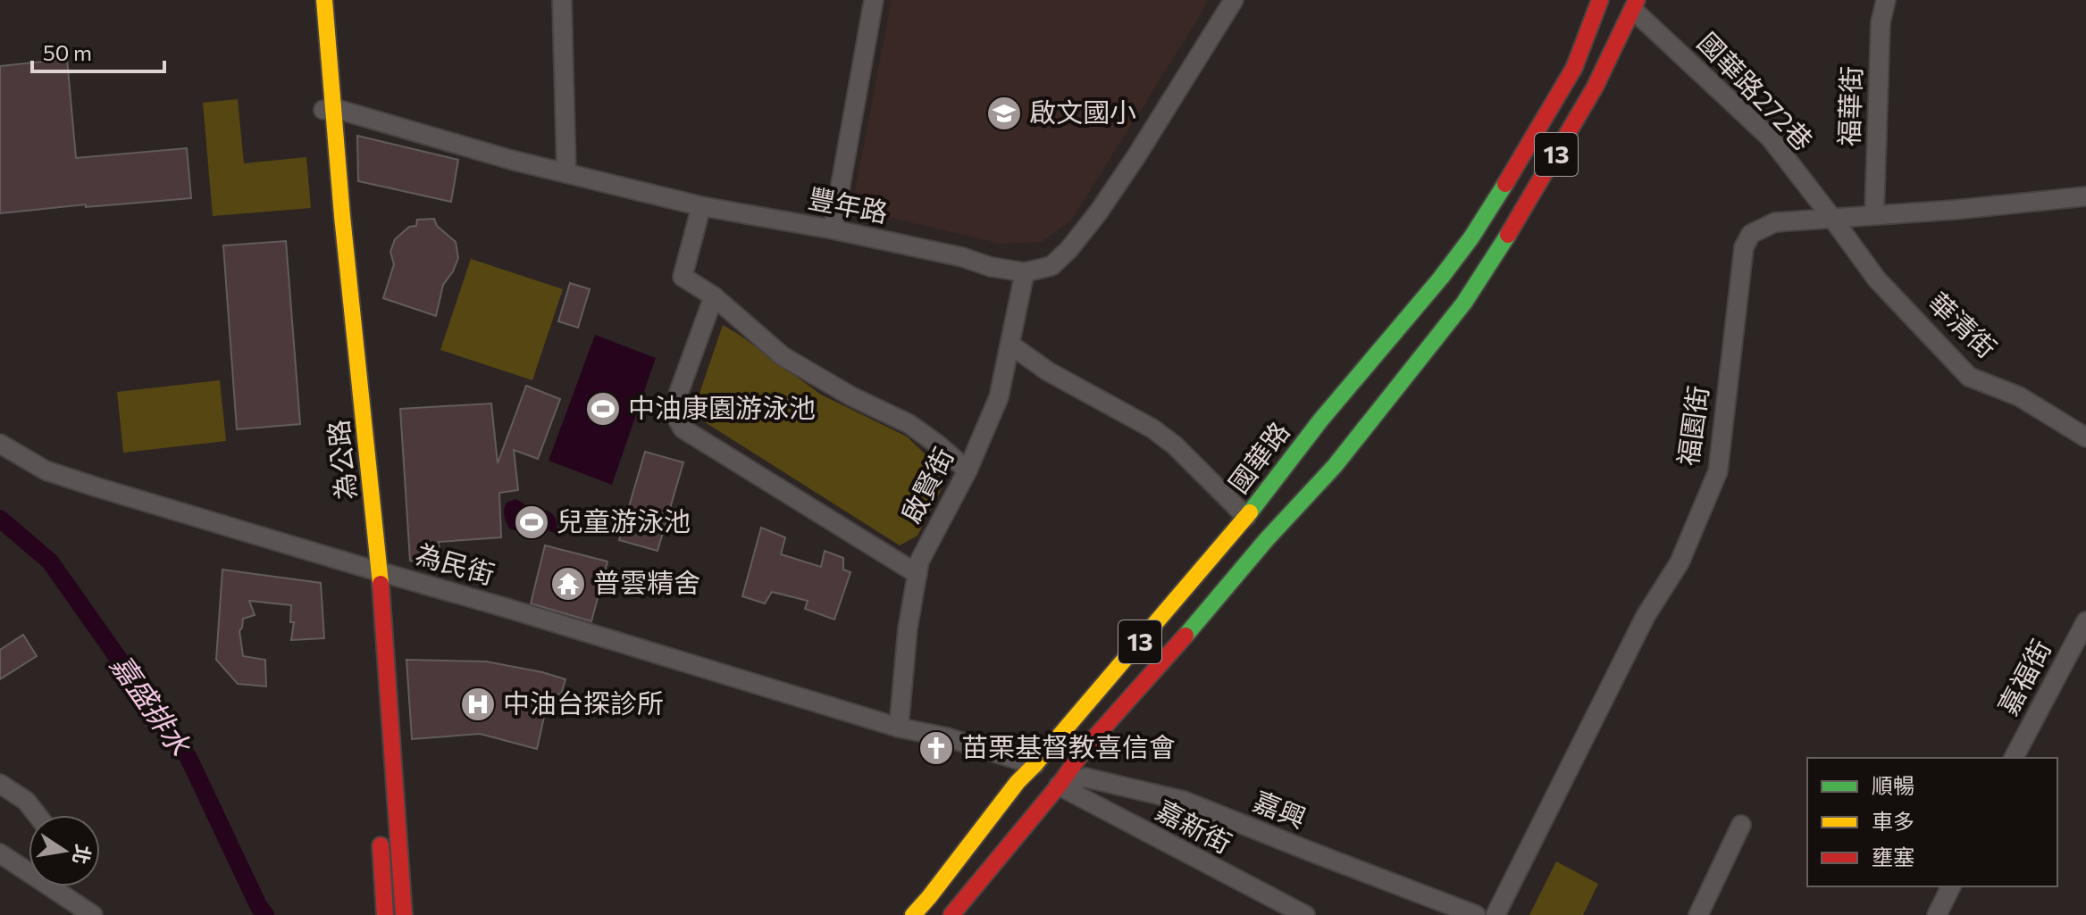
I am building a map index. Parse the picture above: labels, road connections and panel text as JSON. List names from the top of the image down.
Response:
{
  "streets": {
    "main road": ["13", "國華路", "為公路"],
    "street": [
      "國華路272巷",
      "福華街",
      "豐年路",
      "華清街",
      "福園街",
      "啟賢街",
      "為民街",
      "嘉福街",
      "嘉興",
      "嘉新街"
    ]
  },
  "crossings": [
    ["國華路272巷", "華清街"],
    ["國華路272巷", "福園街"],
    ["國華路272巷", "國華路"],
    ["福華街", "福園街"],
    ["豐年路", "為公路"],
    ["豐年路", "啟賢街"],
    ["華清街", "福園街"],
    ["國華路", "為民街"],
    ["國華路", "嘉興"],
    ["國華路", "嘉新街"],
    ["為公路", "為民街"],
    ["啟賢街", "為民街"],
    ["嘉興", "嘉新街"]
  ],
  "water": ["嘉盛排水"],
  "places": {
    "school or university": ["啟文國小"],
    "sports": ["中油康園游泳池", "兒童游泳池"],
    "temple": ["普雲精舍"],
    "hospital": ["中油台探診所"],
    "church": ["苗栗基督教喜信會"]
  },
  "legend": ["順暢", "車多", "壅塞"],
  "scale_bar": "50 m",
  "north": "right"
}
